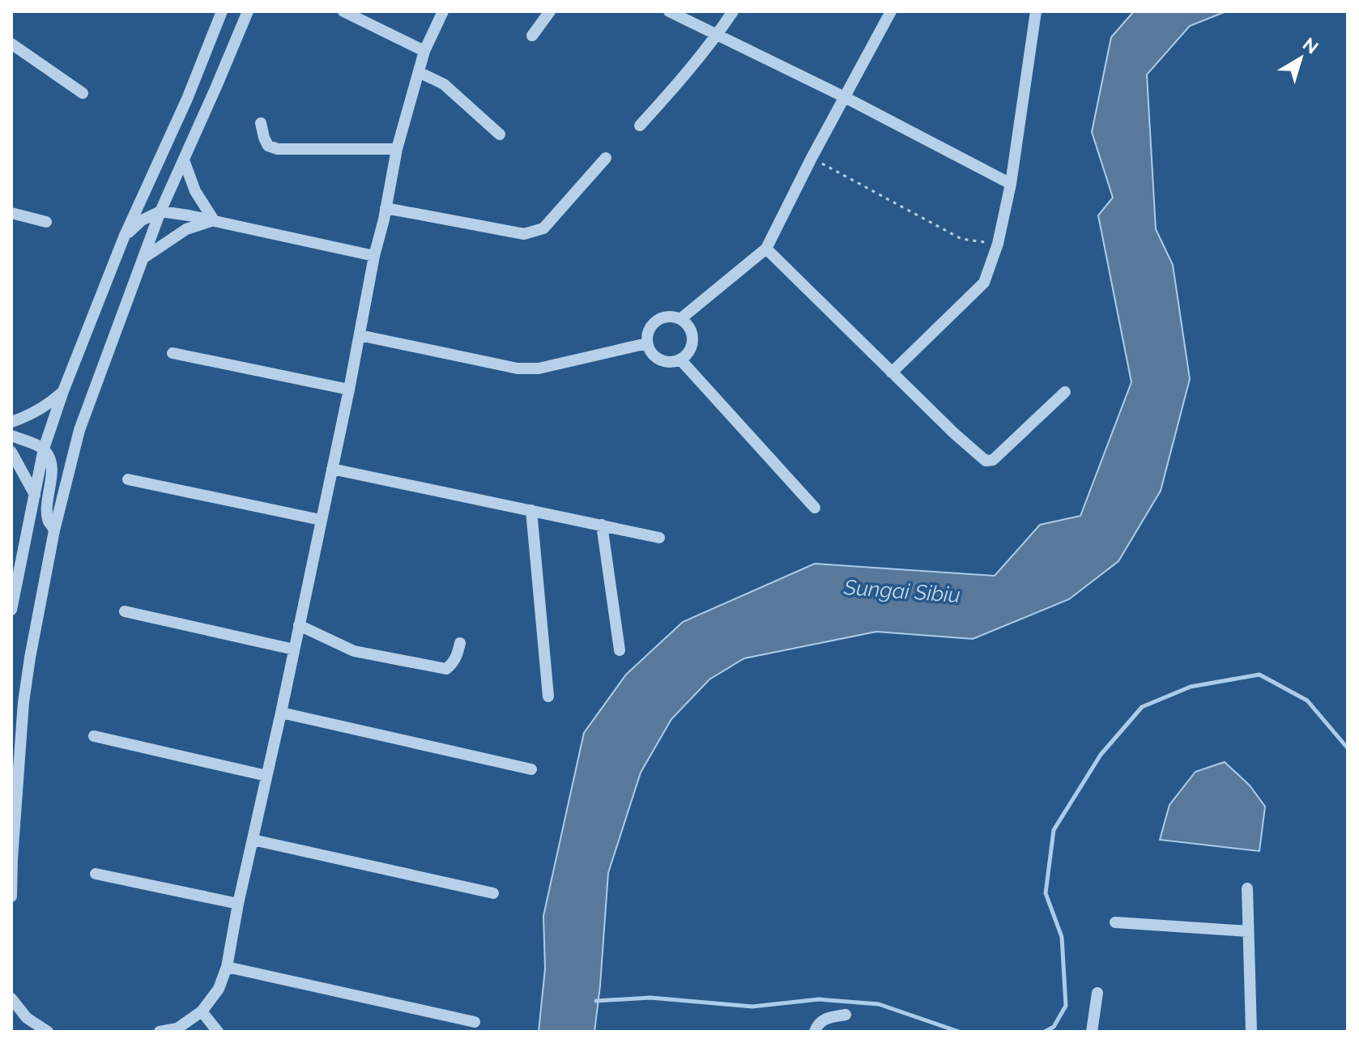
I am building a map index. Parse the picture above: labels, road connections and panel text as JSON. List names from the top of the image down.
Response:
{
  "water": ["Sungai Sibiu"],
  "north": "top right"
}
